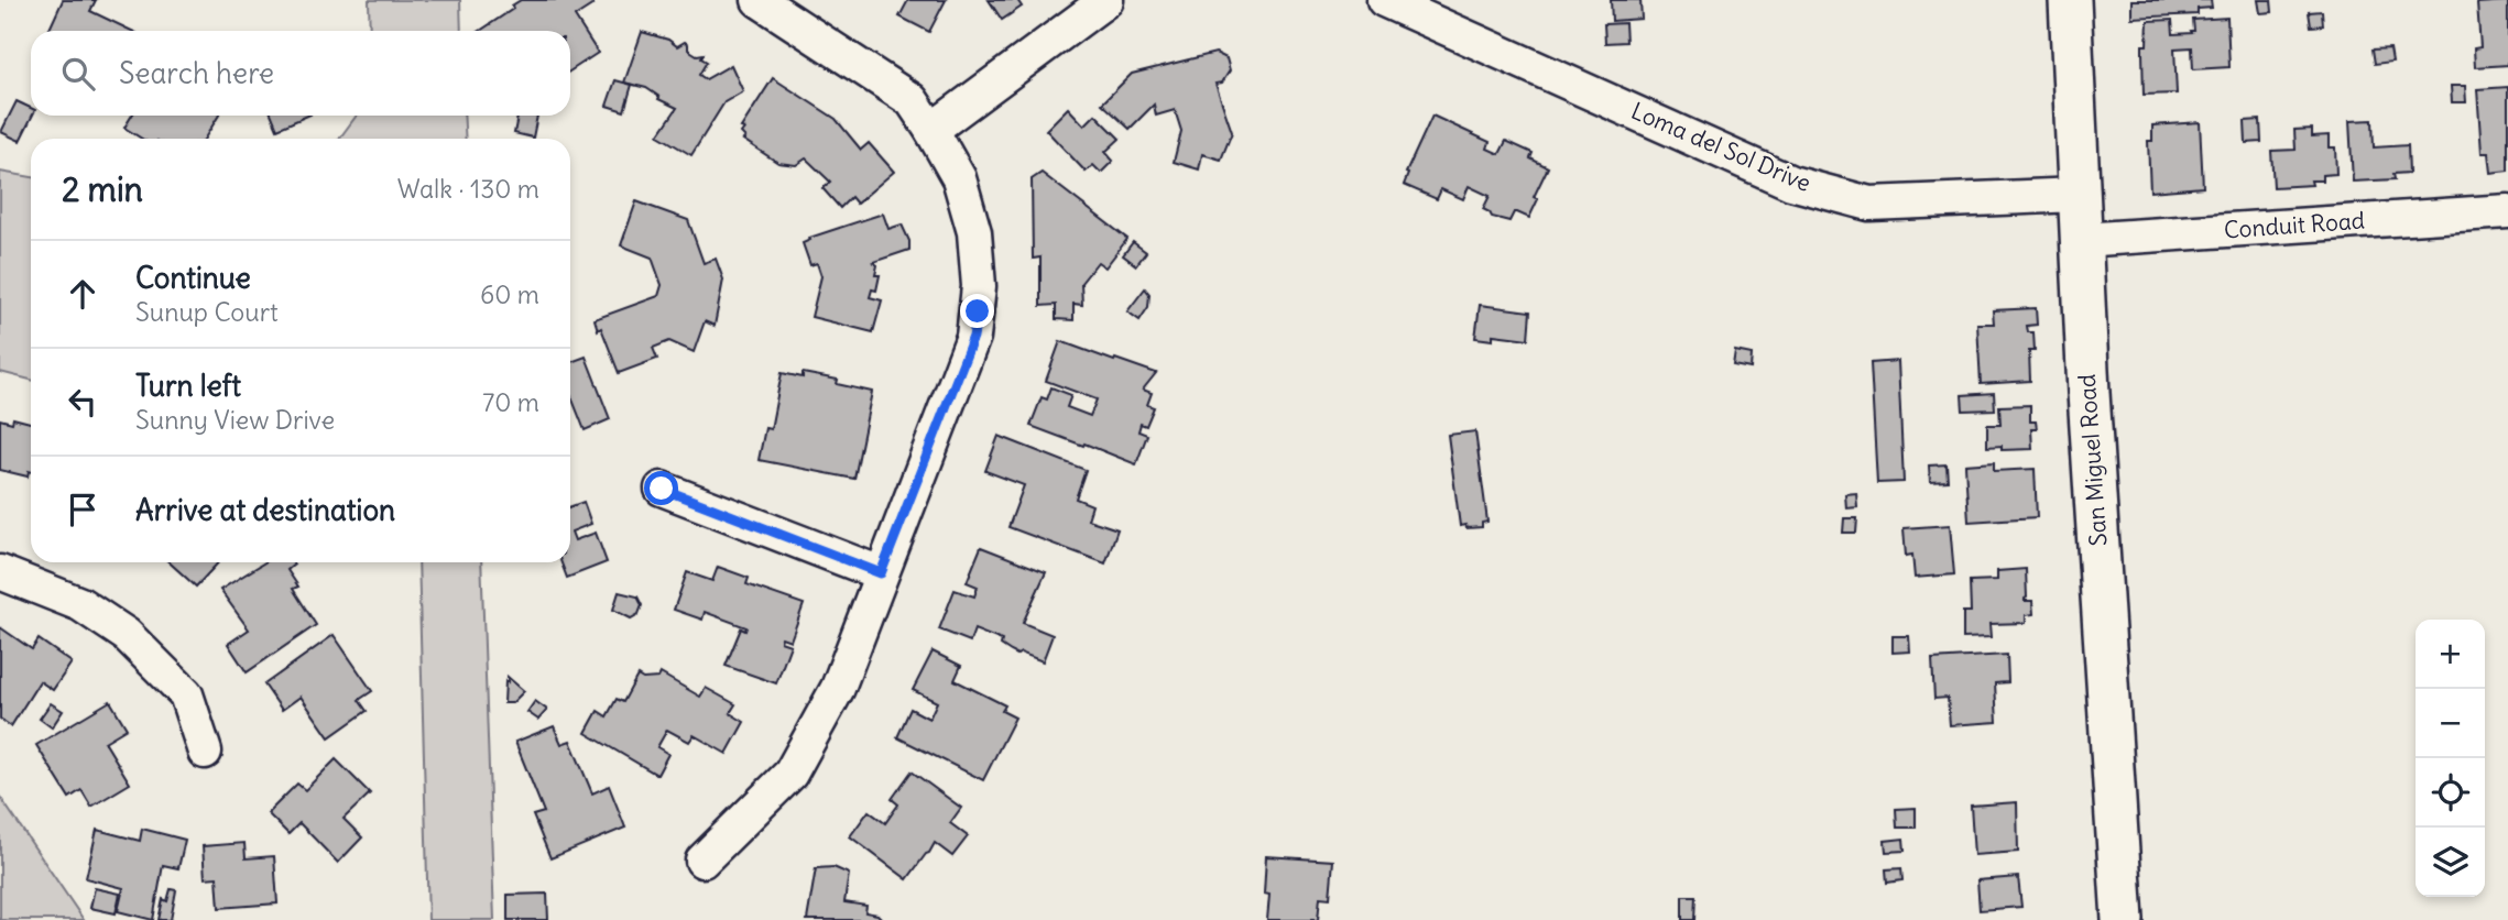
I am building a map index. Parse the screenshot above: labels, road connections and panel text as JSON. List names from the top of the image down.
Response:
{
  "streets": {
    "street": ["Loma del Sol Drive", "Conduit Road", "San Miguel Road"]
  },
  "crossings": [
    ["Loma del Sol Drive", "San Miguel Road"],
    ["Conduit Road", "San Miguel Road"]
  ],
  "page": {
    "search": "Search here",
    "heading": ["2 min", "Walk · 130 m"],
    "list": [
      ["Continue", "Sunup Court", "60 m"],
      ["Turn left", "Sunny View Drive", "70 m"],
      "Arrive at destination"
    ],
    "map_buttons": ["+", "−"]
  }
}
